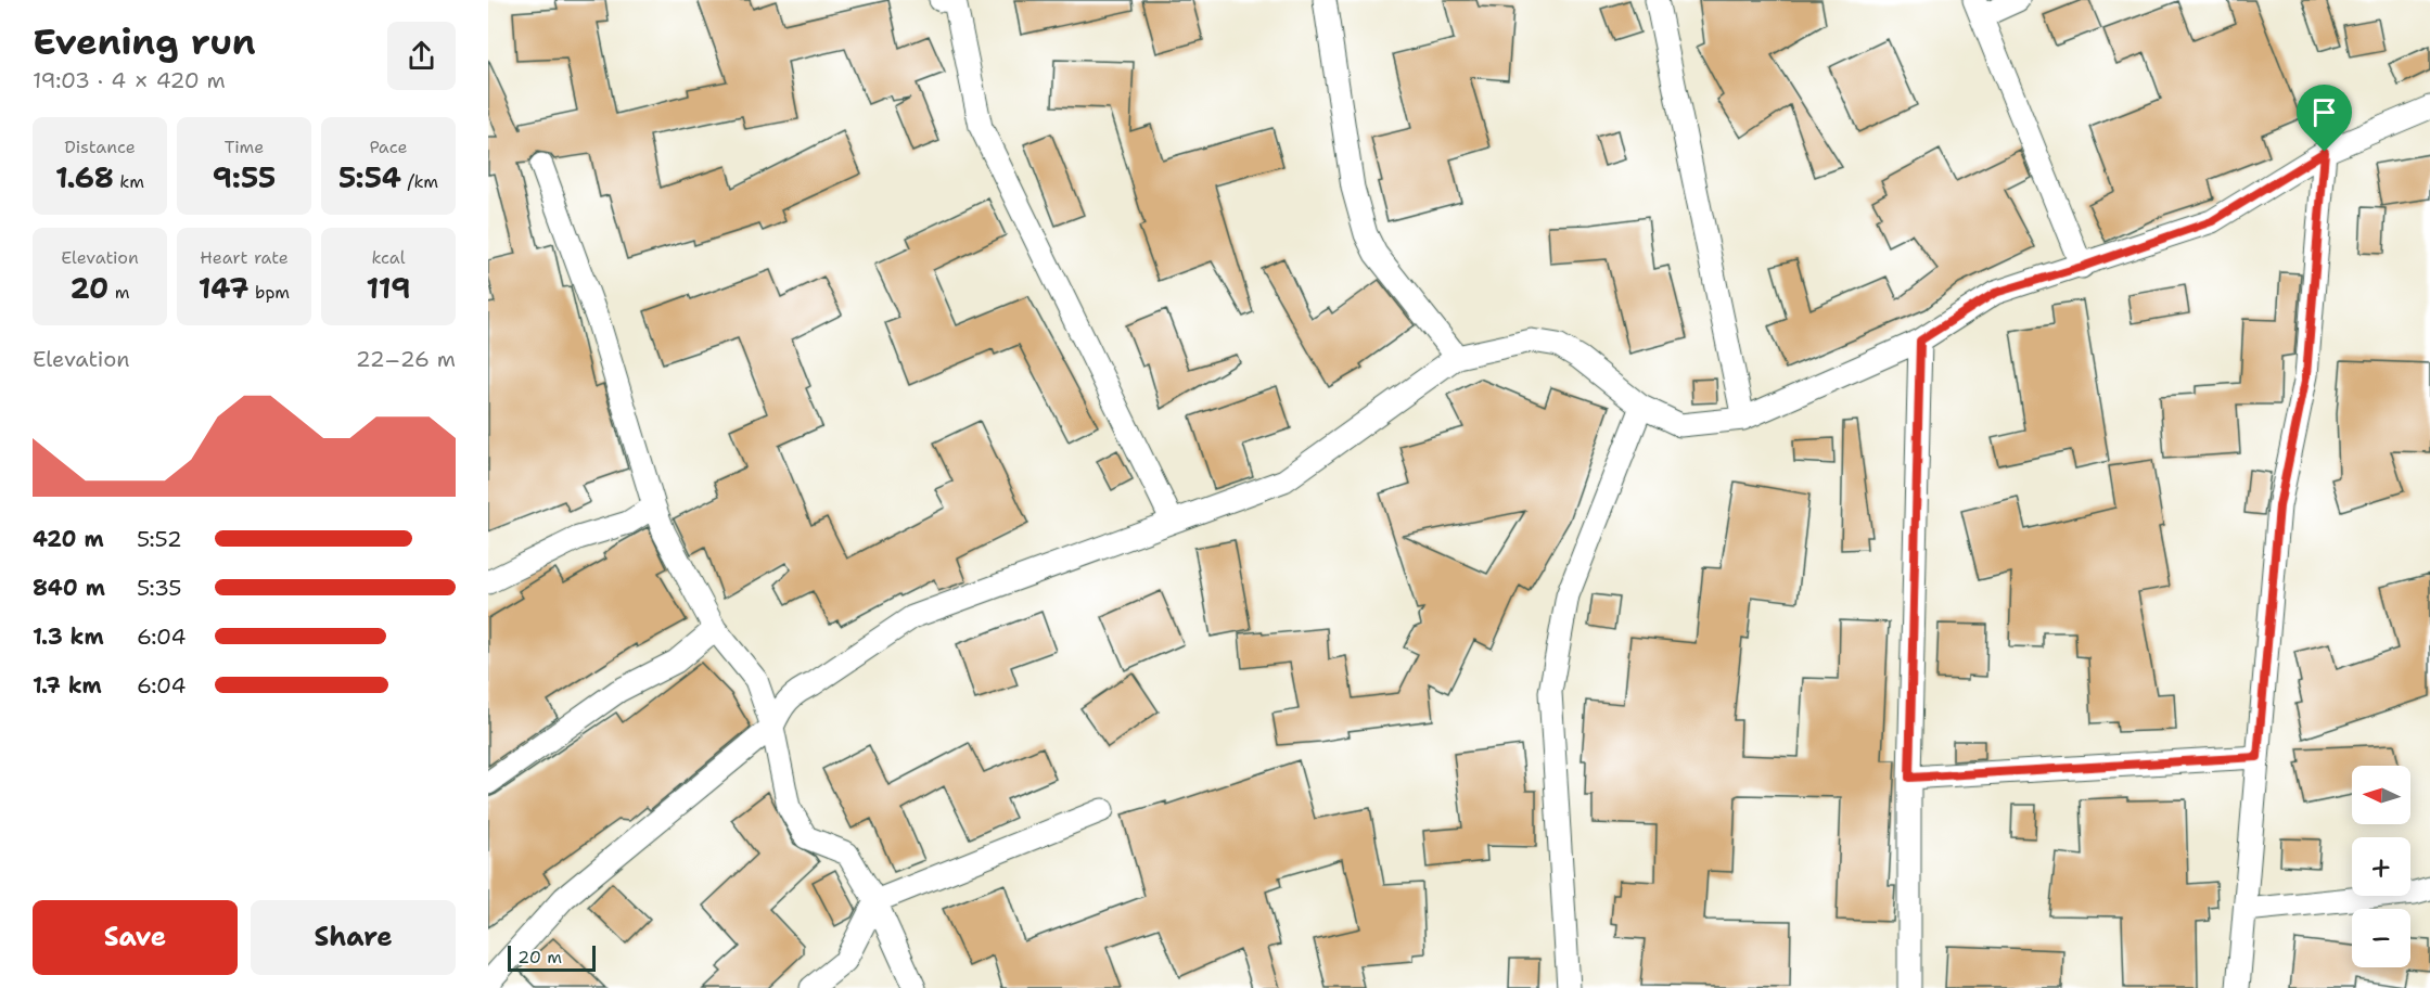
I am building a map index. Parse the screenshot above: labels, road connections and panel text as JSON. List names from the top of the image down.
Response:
{
  "scale_bar": "20 m",
  "north": "left",
  "page": {
    "heading": ["Evening run", "19:03 · 4 × 420 m"],
    "stats": [
      ["Distance", "1.68 km"],
      ["Time", "9:55"],
      ["Pace", "5:54 /km"],
      ["Elevation", "20 m"],
      ["Heart rate", "147 bpm"],
      ["kcal", "119"]
    ],
    "chart": ["Elevation", "22–26 m"],
    "list": [
      {
        "name": "420 m",
        "note": "5:52"
      },
      {
        "name": "840 m",
        "note": "5:35"
      },
      {
        "name": "1.3 km",
        "note": "6:04"
      },
      {
        "name": "1.7 km",
        "note": "6:04"
      }
    ],
    "map_buttons": ["+", "−"],
    "buttons": ["Save", "Share"],
    "scale": "20 m"
  }
}
